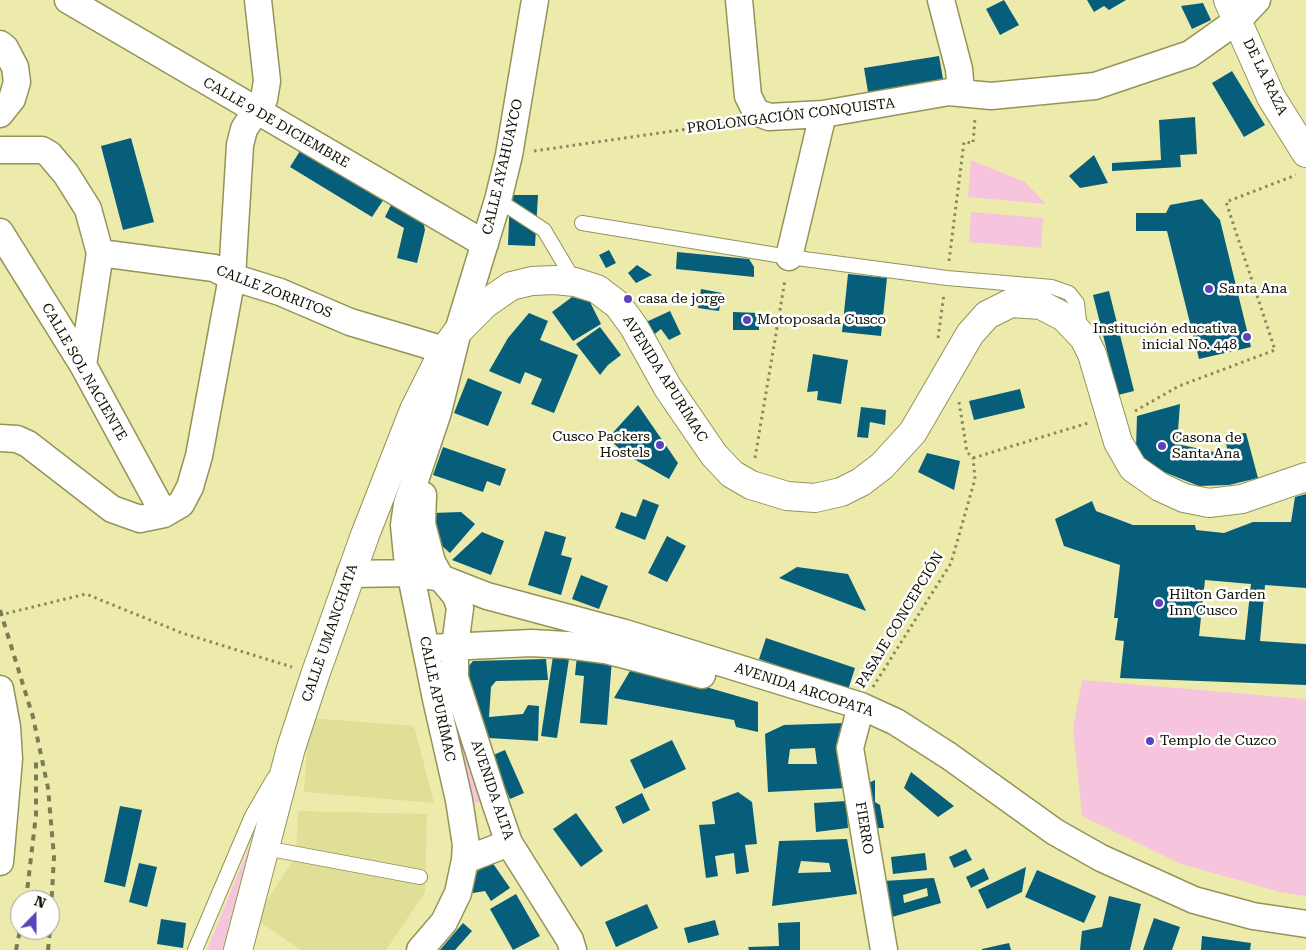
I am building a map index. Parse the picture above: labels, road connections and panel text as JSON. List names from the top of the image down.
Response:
{
  "streets": {
    "main road": ["DE LA RAZA", "AVENIDA APURÍMAC", "CALLE UMANCHATA"],
    "street": [
      "PROLONGACIÓN CONQUISTA",
      "CALLE 9 DE DICIEMBRE",
      "CALLE AYAHUAYCO",
      "CALLE ZORRITOS",
      "CALLE SOL NACIENTE",
      "AVENIDA ARCOPATA",
      "CALLE APURÍMAC",
      "AVENIDA ALTA",
      "FIERRO"
    ],
    "path": ["PASAJE CONCEPCIÓN"]
  },
  "crossings": [
    ["DE LA RAZA", "PROLONGACIÓN CONQUISTA"],
    ["PROLONGACIÓN CONQUISTA", "CALLE AYAHUAYCO"],
    ["CALLE 9 DE DICIEMBRE", "CALLE AYAHUAYCO"],
    ["CALLE AYAHUAYCO", "CALLE ZORRITOS"],
    ["CALLE AYAHUAYCO", "AVENIDA APURÍMAC"],
    ["CALLE AYAHUAYCO", "CALLE UMANCHATA"],
    ["CALLE AYAHUAYCO", "CALLE APURÍMAC"],
    ["CALLE ZORRITOS", "AVENIDA APURÍMAC"],
    ["CALLE ZORRITOS", "CALLE UMANCHATA"],
    ["CALLE ZORRITOS", "CALLE APURÍMAC"],
    ["AVENIDA APURÍMAC", "CALLE UMANCHATA"],
    ["AVENIDA APURÍMAC", "CALLE APURÍMAC"],
    ["PASAJE CONCEPCIÓN", "AVENIDA ARCOPATA"],
    ["PASAJE CONCEPCIÓN", "FIERRO"],
    ["CALLE UMANCHATA", "AVENIDA ARCOPATA"],
    ["CALLE UMANCHATA", "CALLE APURÍMAC"],
    ["AVENIDA ARCOPATA", "CALLE APURÍMAC"],
    ["AVENIDA ARCOPATA", "AVENIDA ALTA"],
    ["AVENIDA ARCOPATA", "FIERRO"],
    ["CALLE APURÍMAC", "AVENIDA ALTA"]
  ],
  "places": [
    "Santa Ana",
    "casa de jorge",
    "Motoposada Cusco",
    "Institución educativa inicial No. 448",
    "Cusco Packers Hostels",
    "Casona de Santa Ana",
    "Hilton Garden Inn Cusco",
    "Templo de Cuzco"
  ],
  "north": "top"
}
